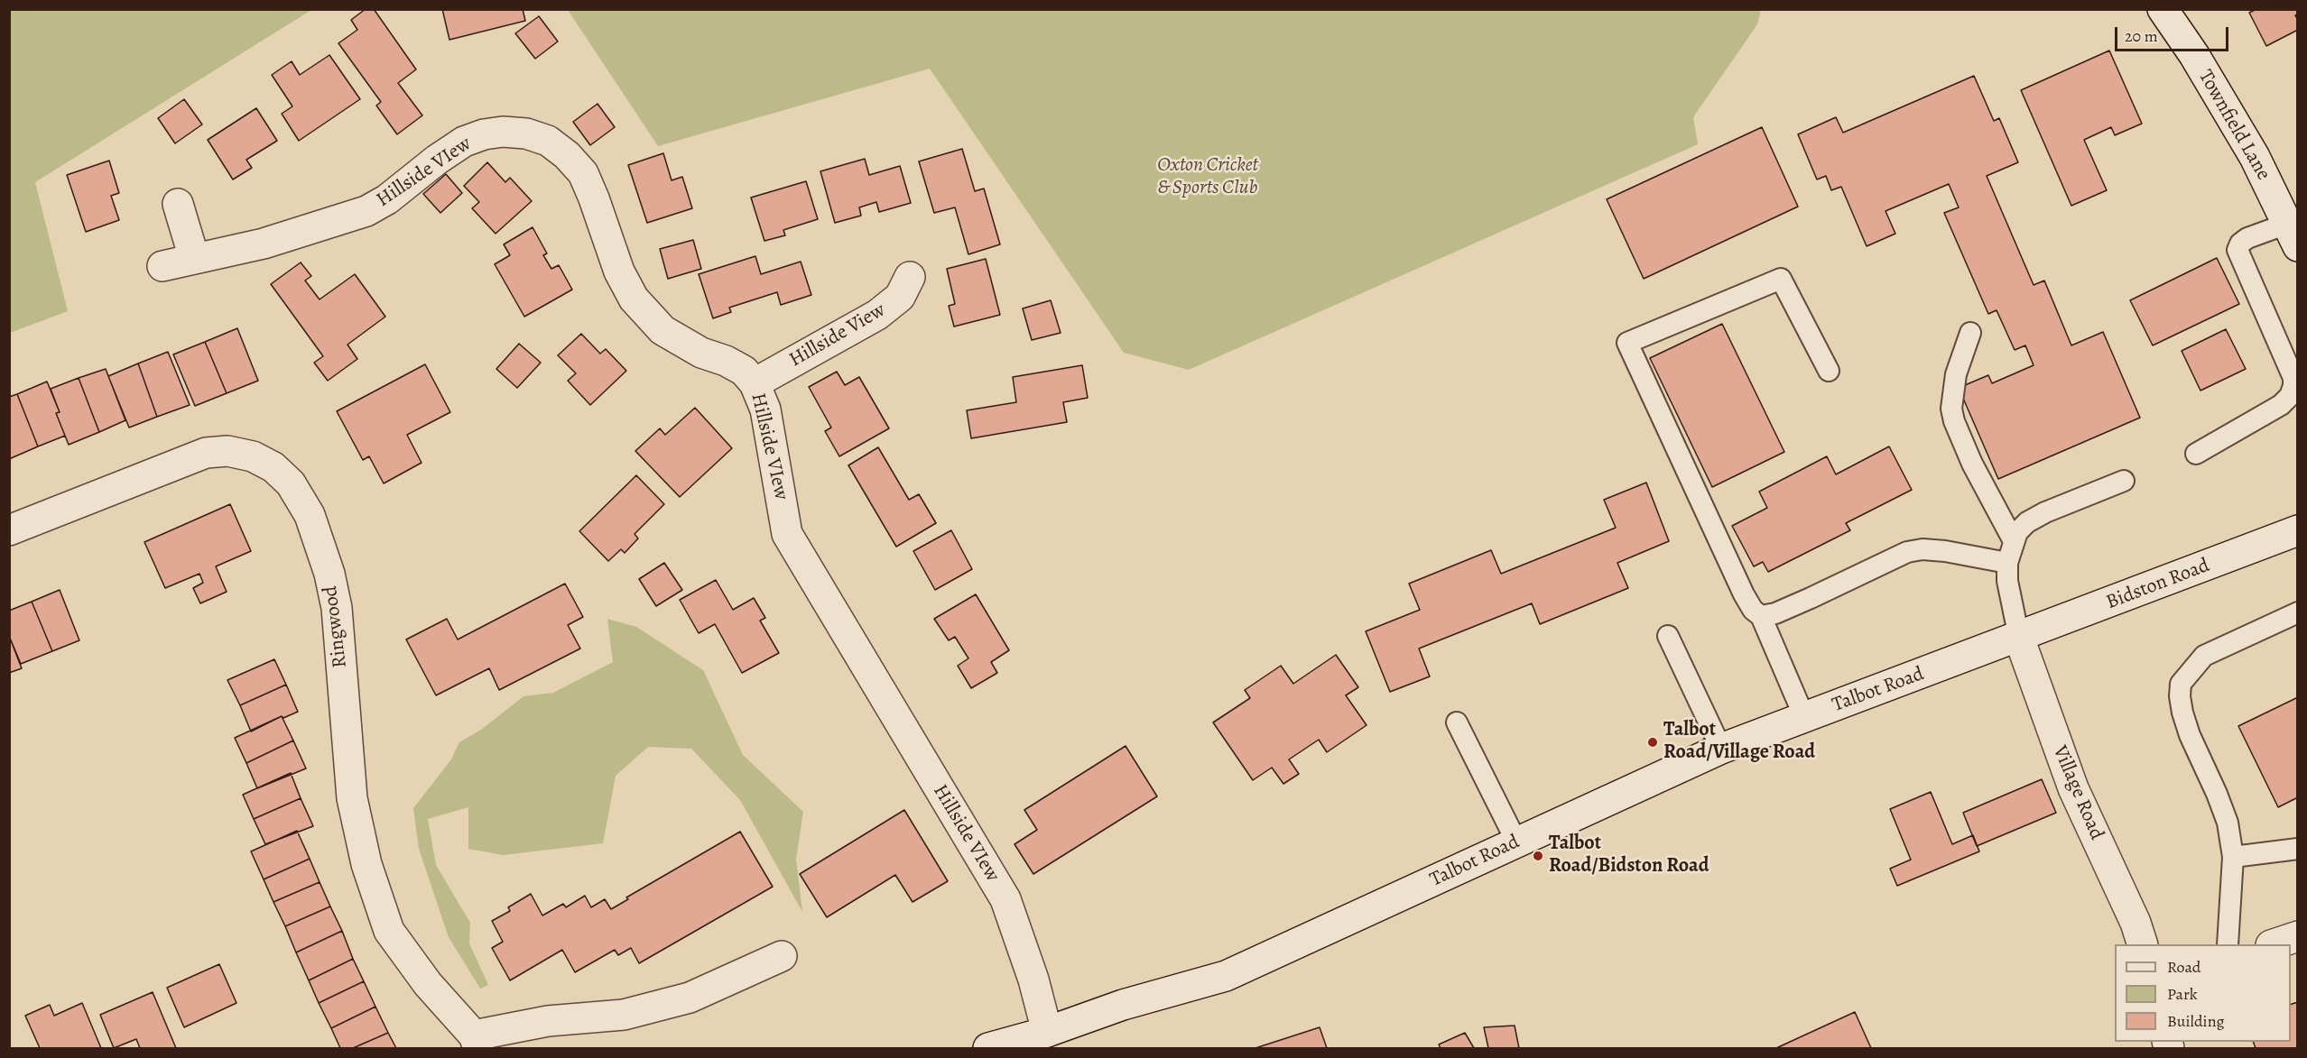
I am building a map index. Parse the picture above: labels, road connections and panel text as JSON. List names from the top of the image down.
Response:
{
  "streets": {
    "street": [
      "Townfield Lane",
      "Hillside VIew",
      "Hillside View",
      "Bidston Road",
      "Ringwood",
      "Talbot Road",
      "Village Road"
    ]
  },
  "crossings": [
    ["Hillside VIew", "Hillside View"],
    ["Hillside VIew", "Talbot Road"],
    ["Bidston Road", "Talbot Road"],
    ["Bidston Road", "Village Road"],
    ["Talbot Road", "Village Road"]
  ],
  "parks": ["Oxton Cricket & Sports Club"],
  "places": ["Talbot Road/Village Road", "Talbot Road/Bidston Road"],
  "legend": ["Road", "Park", "Building"],
  "scale_bar": "20 m"
}
